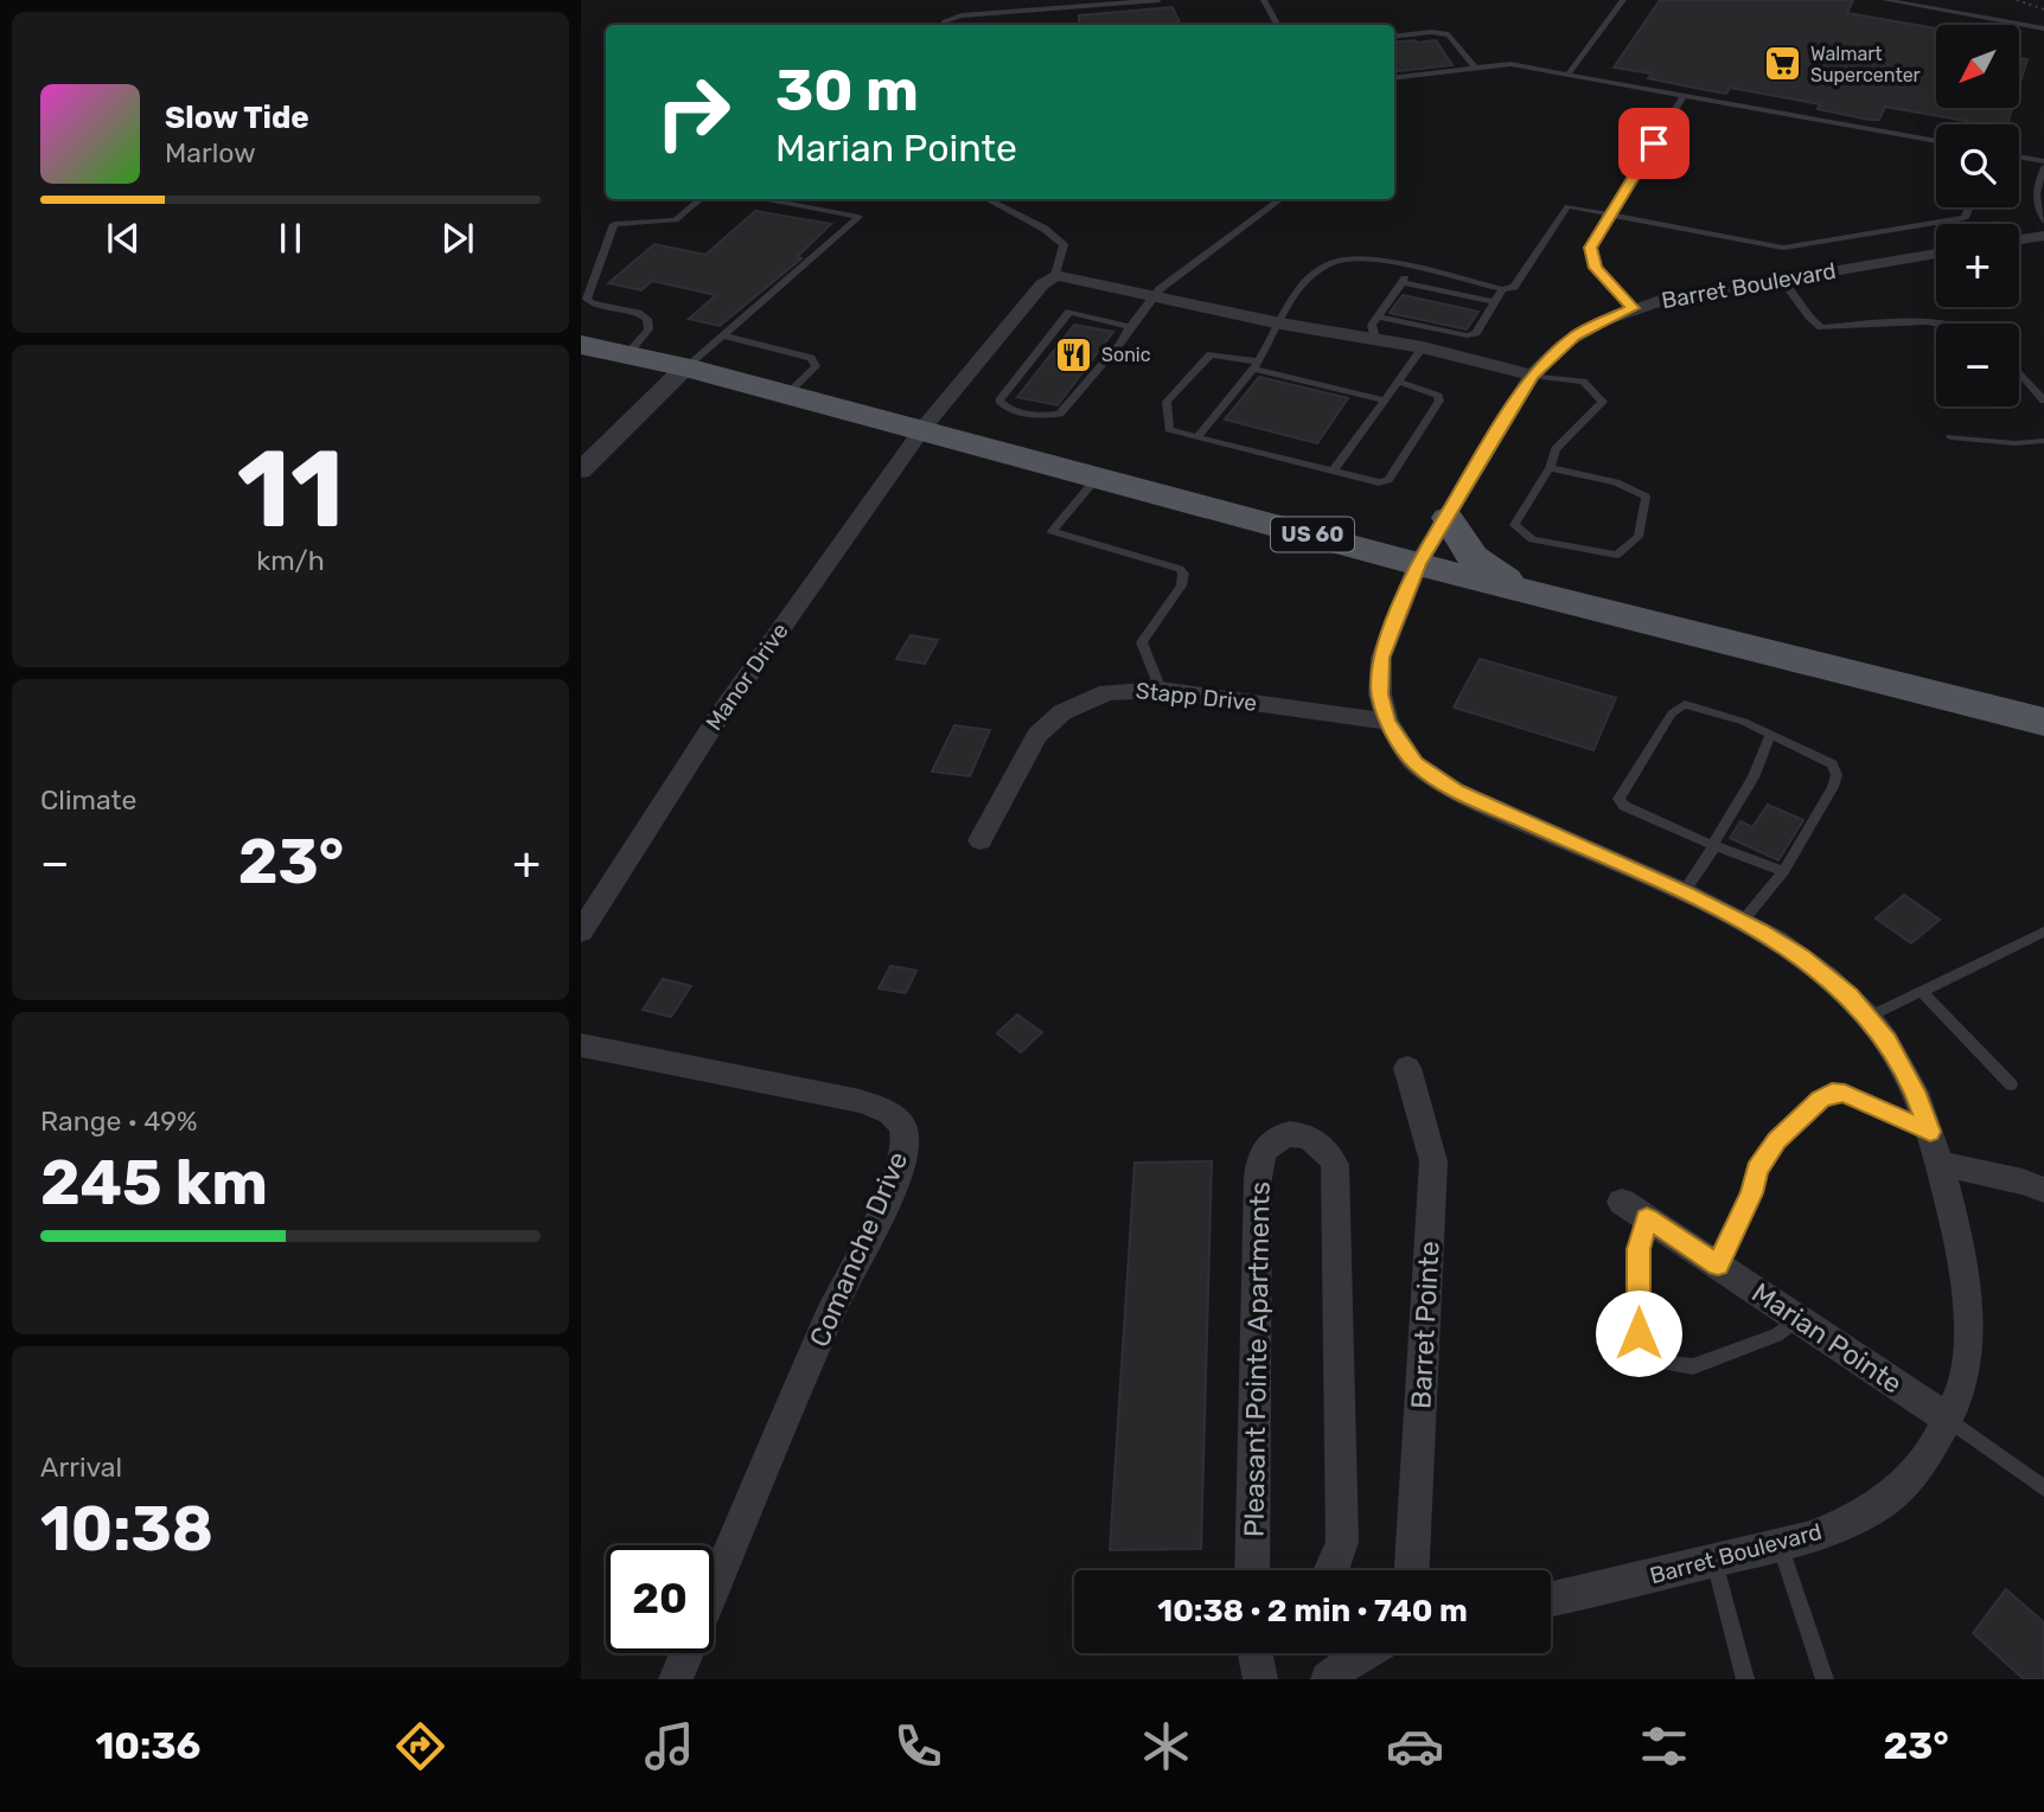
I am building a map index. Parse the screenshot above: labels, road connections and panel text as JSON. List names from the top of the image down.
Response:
{
  "streets": {
    "main road": ["US 60"],
    "street": [
      "Barret Boulevard",
      "Manor Drive",
      "Stapp Drive",
      "Comanche Drive",
      "Barret Pointe",
      "Marian Pointe",
      "Pleasant Pointe Apartments"
    ]
  },
  "crossings": [
    ["Barret Boulevard", "US 60"],
    ["Barret Boulevard", "Stapp Drive"],
    ["Barret Boulevard", "Marian Pointe"],
    ["US 60", "Manor Drive"]
  ],
  "places": {
    "supermarket": ["Walmart Supercenter"],
    "restaurant": ["Sonic"]
  },
  "north": "bottom left",
  "page": {
    "map_buttons": ["+", "−"],
    "turn": ["30 m", "Marian Pointe"],
    "song": ["Slow Tide", "Marlow"],
    "tile": [
      ["11", "km/h"],
      "Climate",
      ["Range · 49%", "245 km"],
      ["Arrival", "10:38"]
    ],
    "heat": ["−", "23°", "+"],
    "limit": "20",
    "trip": "10:38 · 2 min · 740 m",
    "tabs": ["10:36", "23°"]
  }
}
